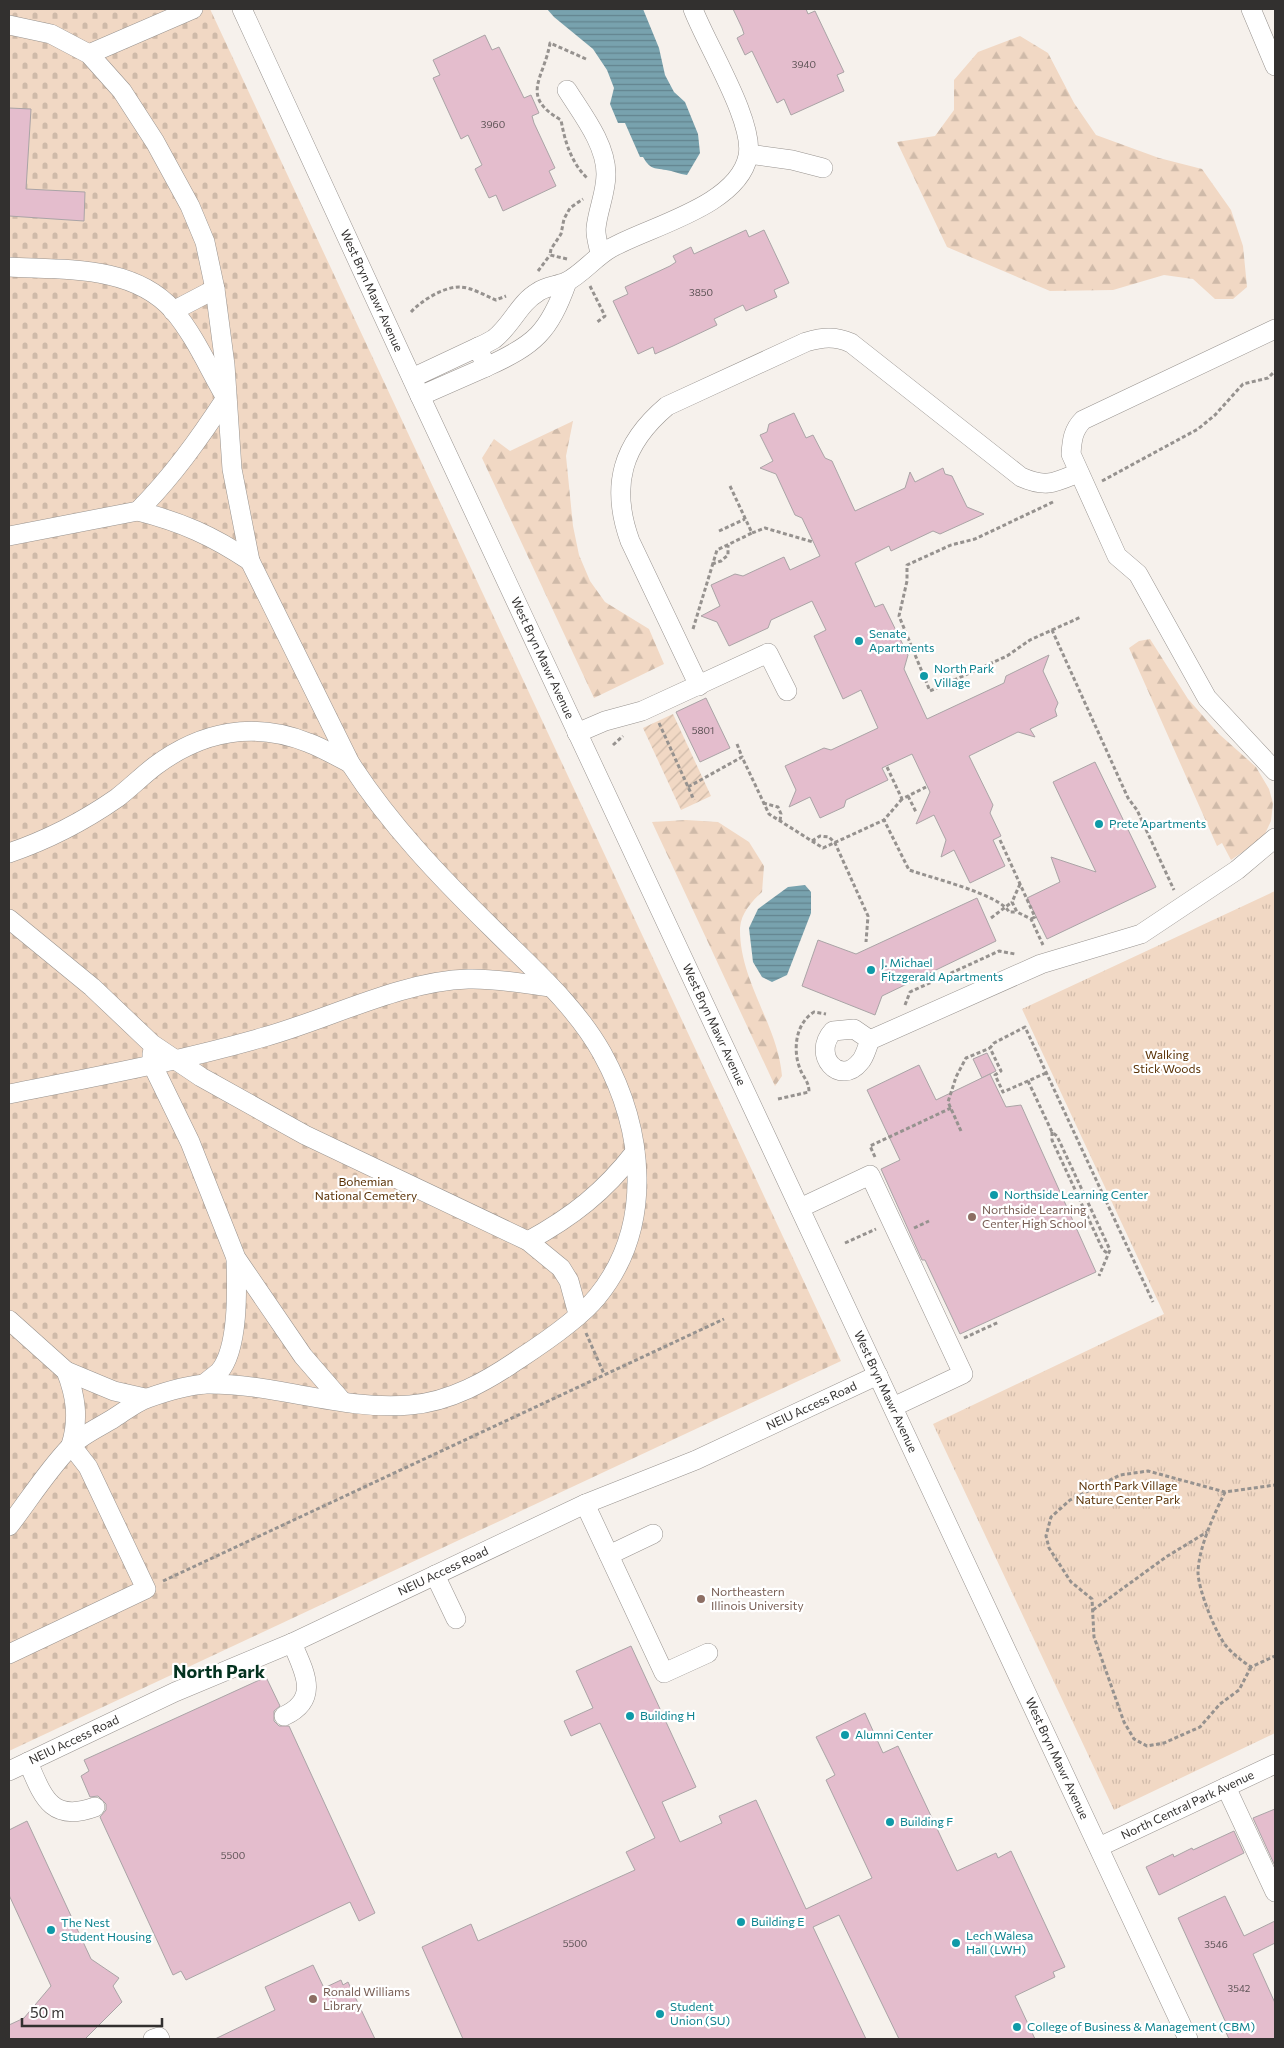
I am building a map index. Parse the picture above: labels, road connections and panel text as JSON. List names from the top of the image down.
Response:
{
  "streets": {
    "street": ["West Bryn Mawr Avenue", "NEIU Access Road", "North Central Park Avenue"]
  },
  "crossings": [
    ["West Bryn Mawr Avenue", "NEIU Access Road"],
    ["West Bryn Mawr Avenue", "North Central Park Avenue"]
  ],
  "districts": ["North Park"],
  "parks": ["Walking Stick Woods", "Bohemian National Cemetery", "North Park Village Nature Center Park"],
  "places": [
    "Senate Apartments",
    "North Park Village",
    "Prete Apartments",
    "J. Michael Fitzgerald Apartments",
    "Northside Learning Center",
    "Northside Learning Center High School",
    "Northeastern Illinois University",
    "Building H",
    "Alumni Center",
    "Building F",
    "Building E",
    "The Nest Student Housing",
    "Lech Walesa Hall (LWH)",
    "Ronald Williams Library",
    "Student Union (SU)",
    "College of Business & Management (CBM)"
  ],
  "house_numbers": [
    "3940",
    "3960",
    "3850",
    "5801",
    "5500",
    "5500",
    "3546",
    "3542"
  ],
  "scale_bar": "50 m"
}
